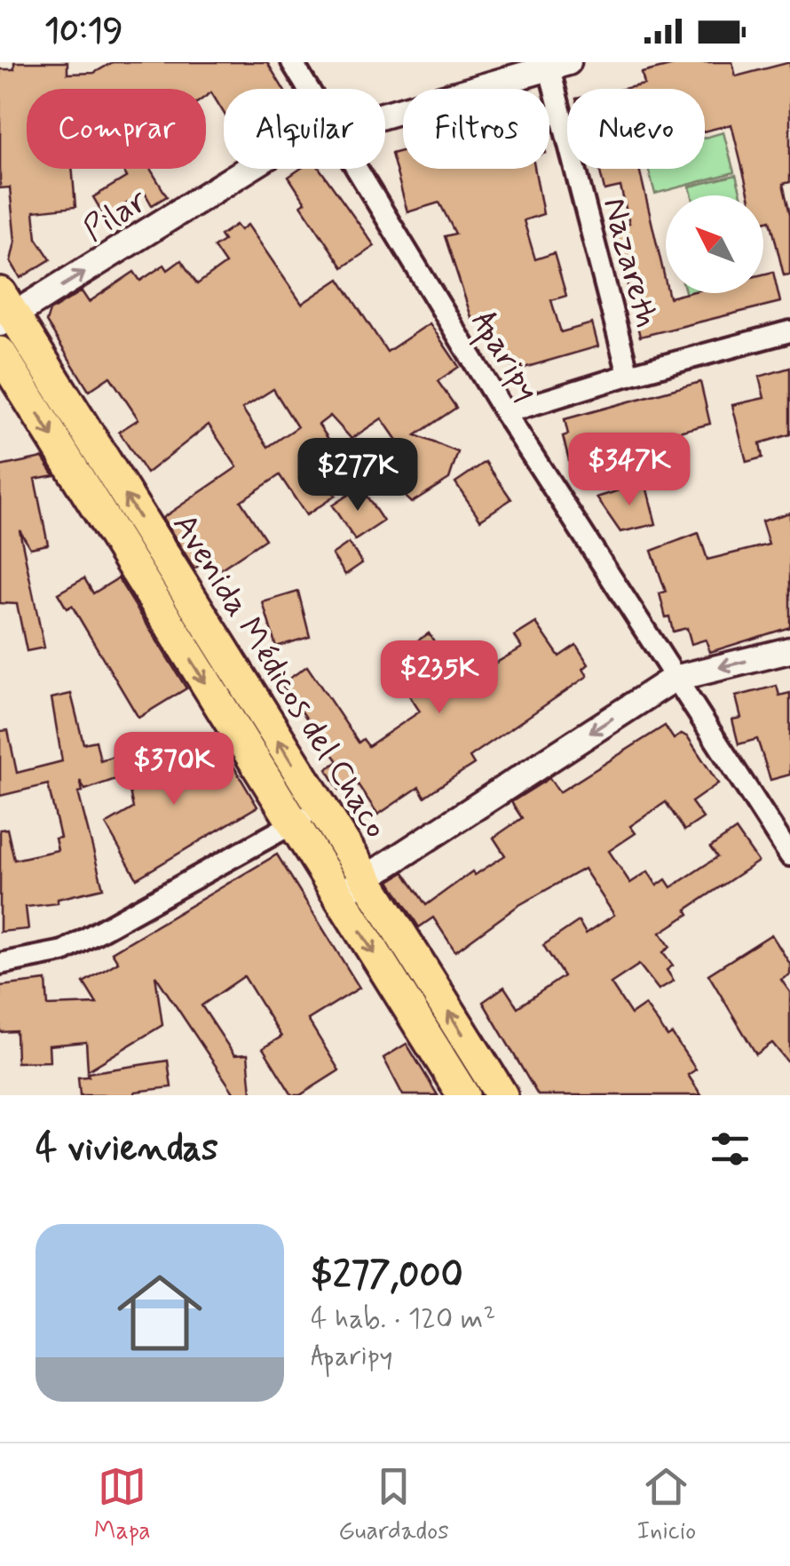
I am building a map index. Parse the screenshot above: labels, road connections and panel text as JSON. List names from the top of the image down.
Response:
{
  "streets": {
    "main road": ["Avenida Médicos del Chaco"],
    "street": ["Pilar", "Nazareth", "Aparipy"]
  },
  "crossings": [
    ["Pilar", "Nazareth"],
    ["Pilar", "Avenida Médicos del Chaco"]
  ],
  "one_way": ["Pilar"],
  "north": "top left",
  "page": {
    "status": "10:19",
    "chip": [
      "Comprar",
      "Alquilar",
      "Filtros",
      "Nuevo"
    ],
    "price": [
      "$347K",
      "$277K",
      "$235K",
      "$370K"
    ],
    "heading": "4 viviendas",
    "list": [
      {
        "name": "$277,000",
        "note": "4 hab. · 120 m² · Aparipy"
      }
    ],
    "tabs": ["Mapa", "Guardados", "Inicio"]
  }
}
